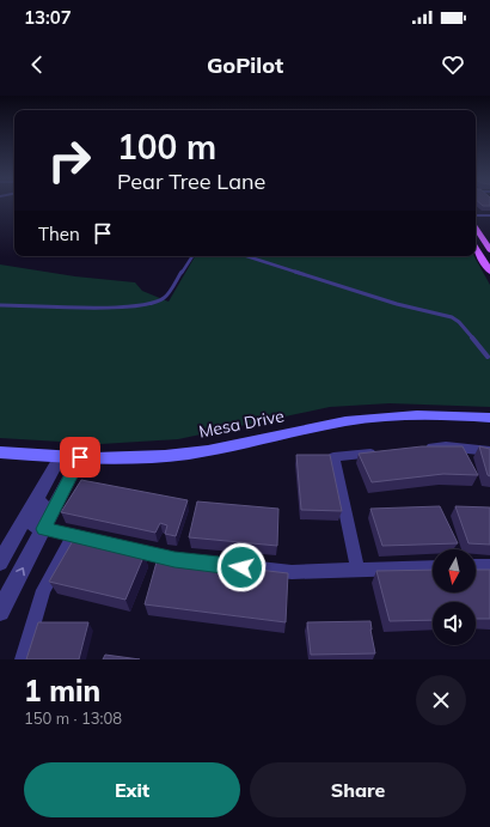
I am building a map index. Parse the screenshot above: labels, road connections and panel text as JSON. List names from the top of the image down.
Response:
{
  "streets": {
    "main road": ["Mesa Drive"]
  },
  "north": "bottom",
  "page": {
    "status": "13:07",
    "header": "GoPilot",
    "turn": ["100 m", "Pear Tree Lane"],
    "then": "Then",
    "heading": ["1 min", "150 m · 13:08"],
    "buttons": ["Exit", "Share"]
  }
}
